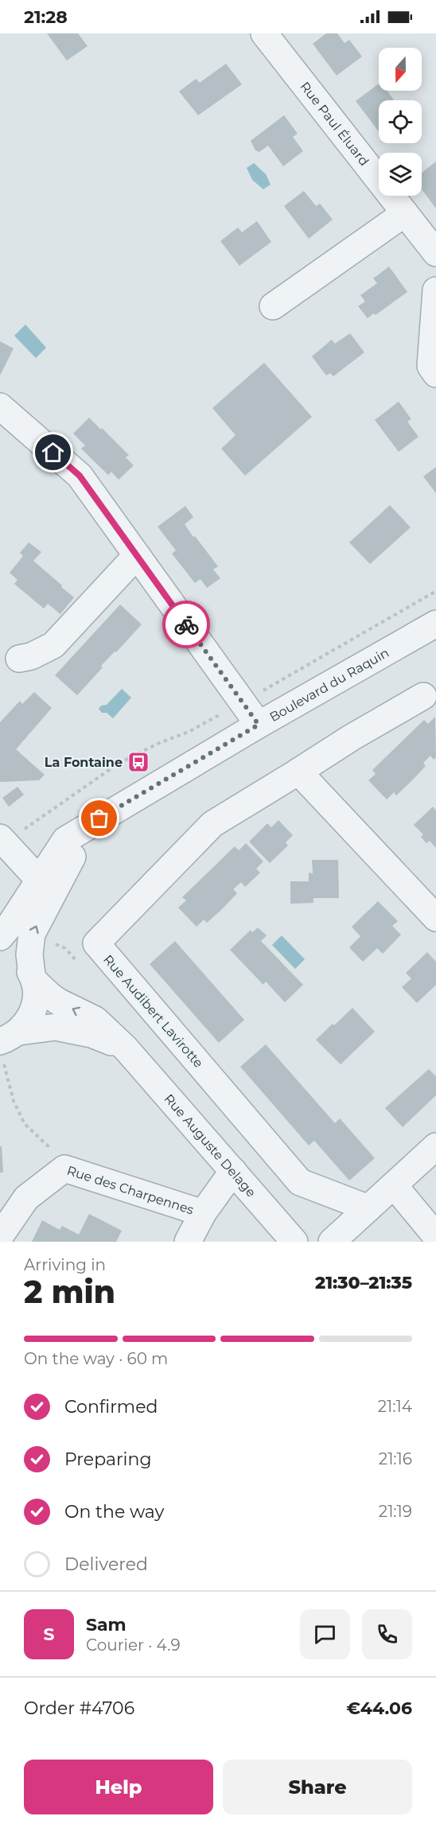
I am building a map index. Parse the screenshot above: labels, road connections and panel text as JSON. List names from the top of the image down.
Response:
{
  "streets": {
    "street": [
      "Rue Paul Éluard",
      "Boulevard du Raquin",
      "Rue Audibert Lavirotte",
      "Rue Auguste Delage",
      "Rue des Charpennes"
    ]
  },
  "crossings": [
    ["Boulevard du Raquin", "Rue Auguste Delage"]
  ],
  "places": {
    "bus stop": ["La Fontaine"]
  },
  "north": "bottom",
  "page": {
    "status": "21:28",
    "heading": ["2 min", "Arriving in", "21:30–21:35"],
    "panel": [
      "Sam",
      "Courier · 4.9",
      "Order #4706",
      "€44.06"
    ],
    "bar": "On the way · 60 m",
    "list": [
      ["Confirmed", "21:14"],
      ["Preparing", "21:16"],
      ["On the way", "21:19"],
      "Delivered"
    ],
    "round": "S",
    "buttons": ["Help", "Share"]
  }
}
